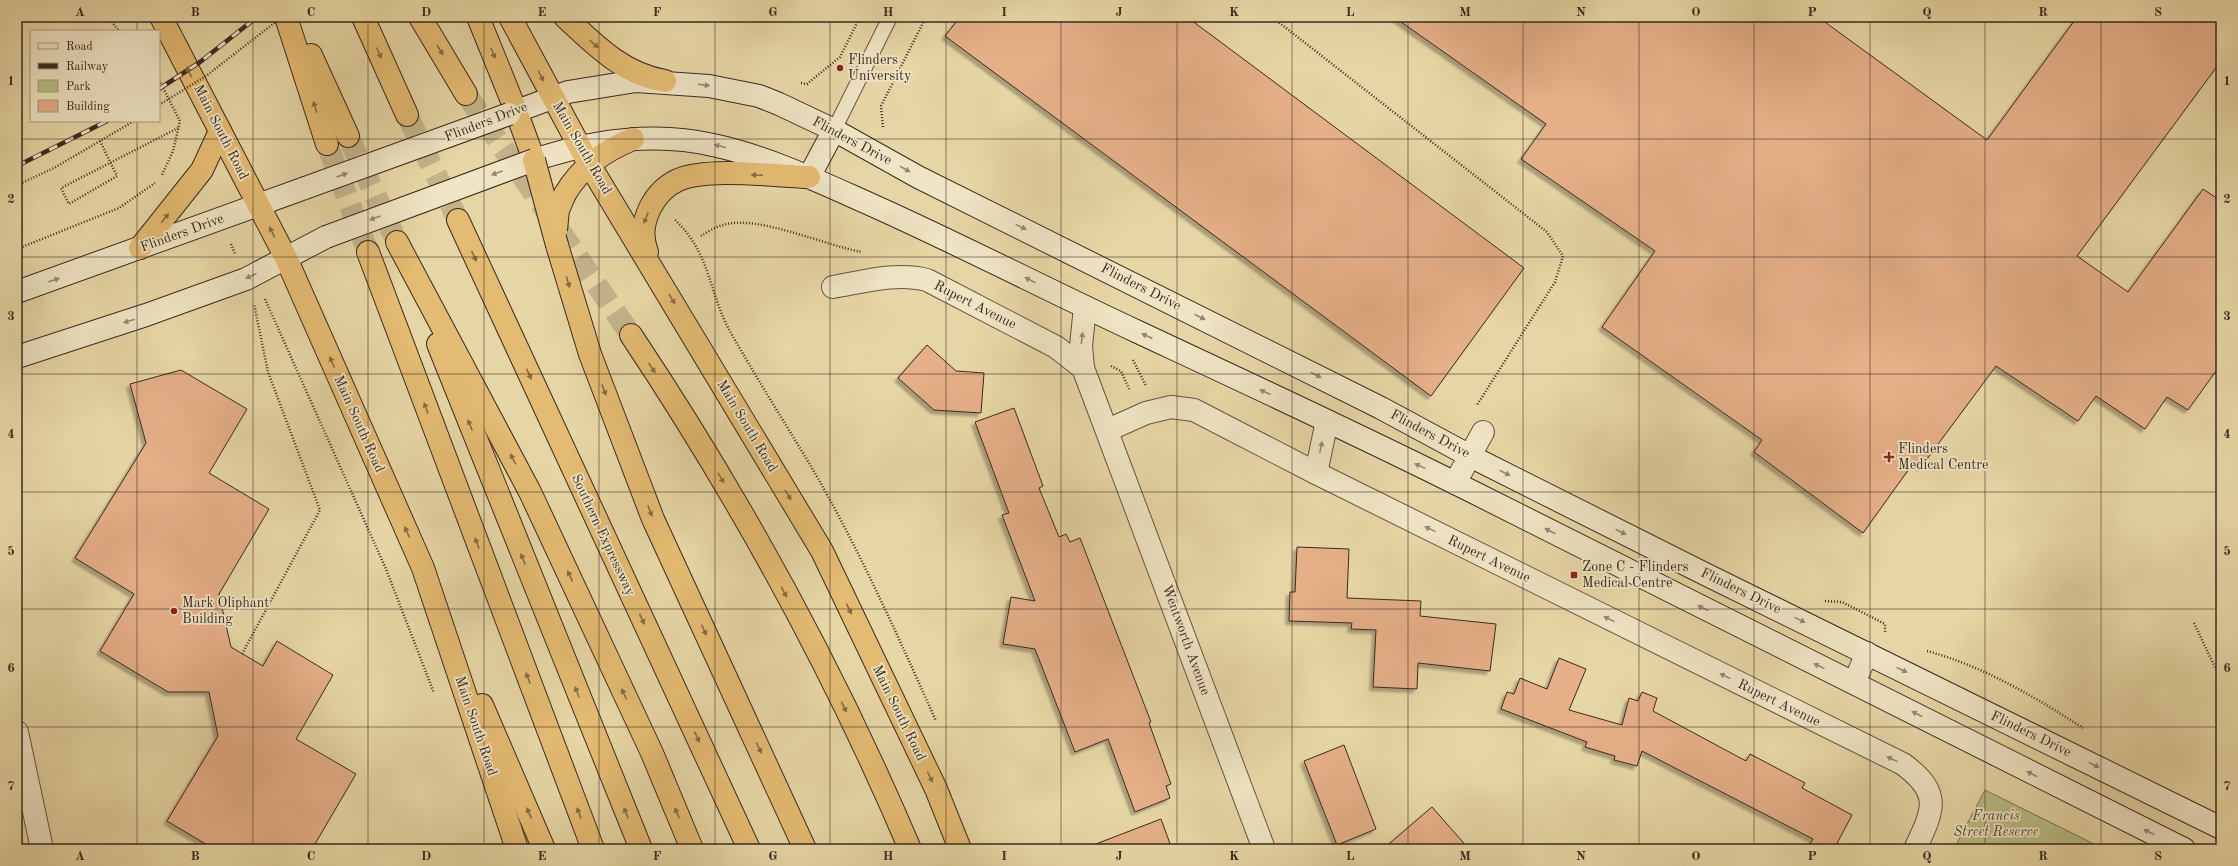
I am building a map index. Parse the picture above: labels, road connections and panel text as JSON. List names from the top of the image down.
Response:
{
  "streets": {
    "highway": ["Main South Road", "Southern Expressway"],
    "street": ["Flinders Drive", "Rupert Avenue", "Wentworth Avenue"]
  },
  "crossings": [
    ["Flinders Drive", "Main South Road"],
    ["Rupert Avenue", "Wentworth Avenue"]
  ],
  "parks": ["Francis Street Reserve"],
  "places": {
    "other": ["Flinders University", "Mark Oliphant Building"],
    "health": ["Flinders Medical Centre"],
    "transit": ["Zone C - Flinders Medical Centre"]
  },
  "legend": [
    "Road",
    "Railway",
    "Park",
    "Building"
  ],
  "grid": {
    "columns": [
      "A",
      "B",
      "C",
      "D",
      "E",
      "F",
      "G",
      "H",
      "I",
      "J",
      "K",
      "L",
      "M",
      "N",
      "O",
      "P",
      "Q",
      "R",
      "S"
    ],
    "rows": [
      "1",
      "2",
      "3",
      "4",
      "5",
      "6",
      "7"
    ]
  }
}
